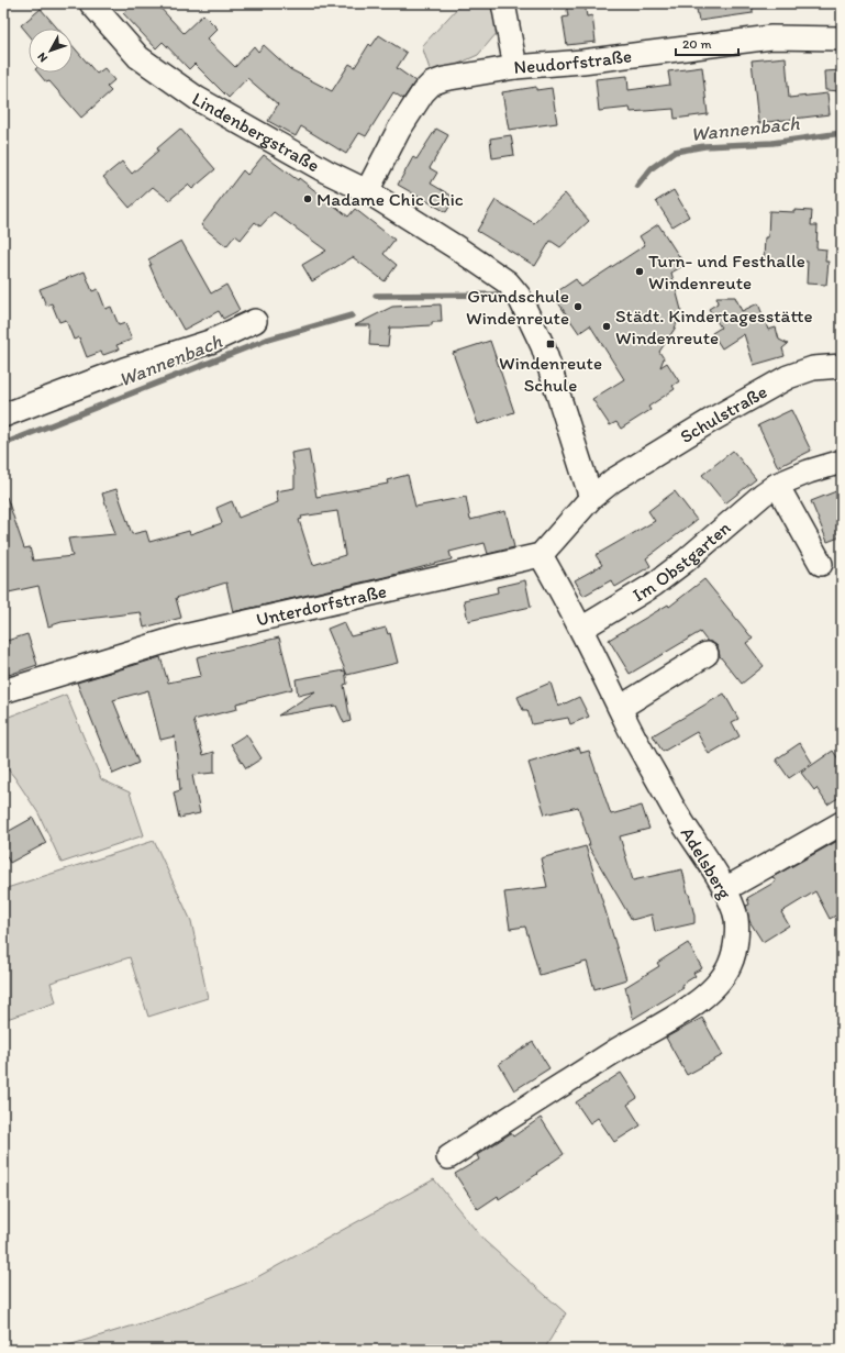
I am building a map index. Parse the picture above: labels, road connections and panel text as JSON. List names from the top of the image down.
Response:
{
  "streets": {
    "street": [
      "Neudorfstraße",
      "Lindenbergstraße",
      "Schulstraße",
      "Im Obstgarten",
      "Unterdorfstraße",
      "Adelsberg"
    ]
  },
  "crossings": [
    ["Neudorfstraße", "Lindenbergstraße"],
    ["Lindenbergstraße", "Schulstraße"],
    ["Im Obstgarten", "Adelsberg"],
    ["Unterdorfstraße", "Adelsberg"]
  ],
  "water": ["Wannenbach"],
  "places": {
    "other": [
      "Madame Chic Chic",
      "Turn- und Festhalle Windenreute",
      "Grundschule Windenreute",
      "Städt. Kindertagesstätte Windenreute"
    ],
    "transit": ["Windenreute Schule"]
  },
  "scale_bar": "20 m",
  "north": "bottom left"
}
